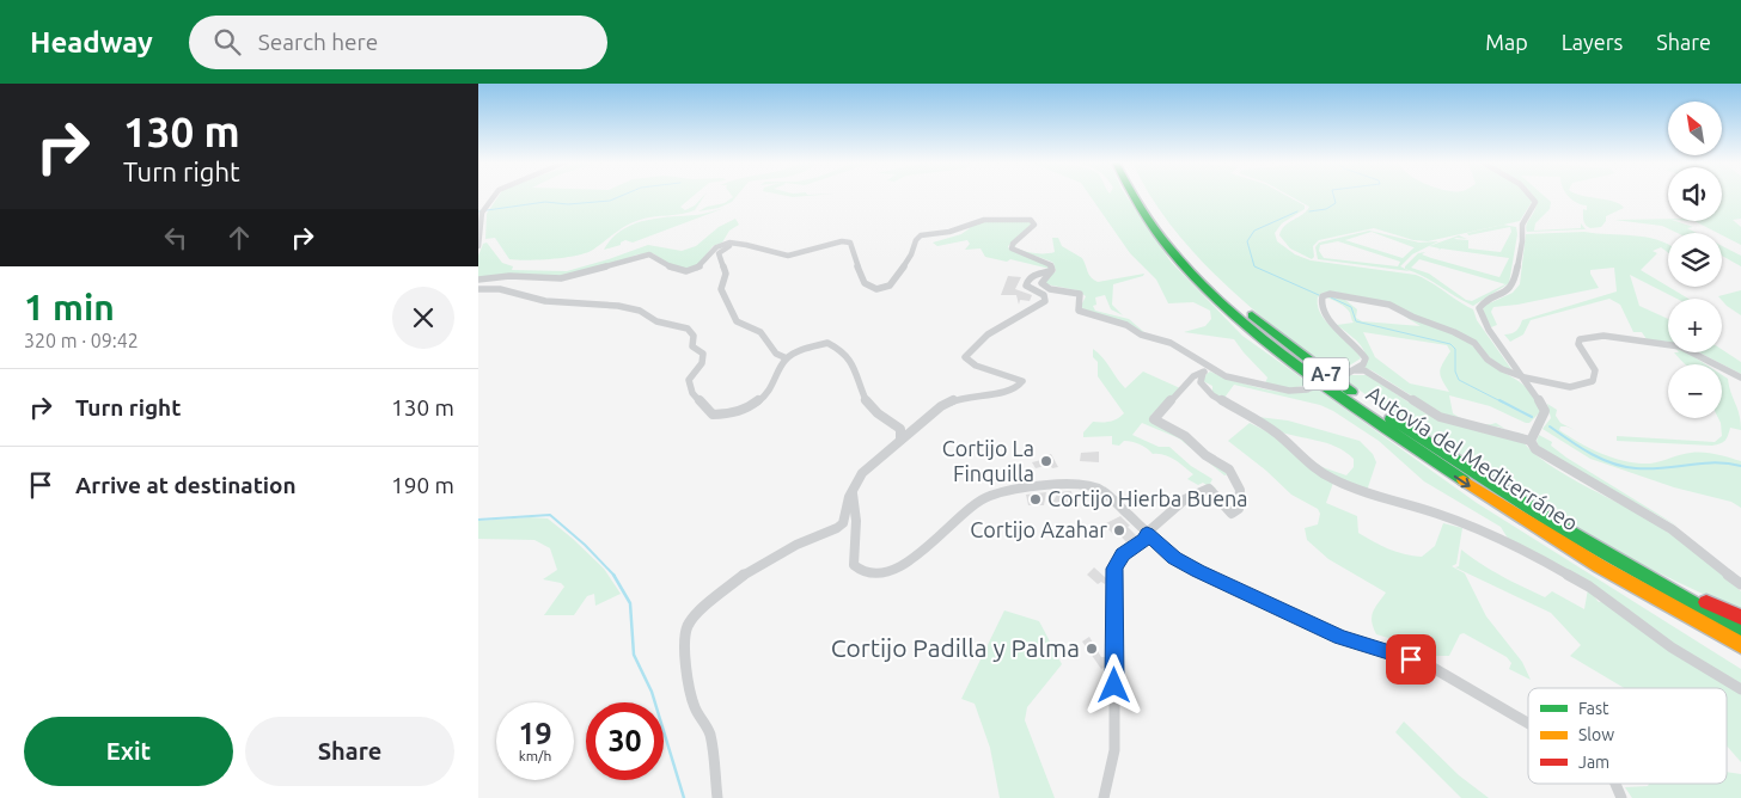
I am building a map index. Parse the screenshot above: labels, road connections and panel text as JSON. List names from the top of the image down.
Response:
{
  "streets": {
    "highway": ["A-7", "Autovía del Mediterráneo"]
  },
  "places": [
    "Cortijo La Finquilla",
    "Cortijo Hierba Buena",
    "Cortijo Azahar",
    "Cortijo Padilla y Palma"
  ],
  "legend": ["Fast", "Slow", "Jam"],
  "north": "top left",
  "page": {
    "header": "Headway",
    "search": "Search here",
    "nav": ["Map", "Layers", "Share"],
    "turn": ["130 m", "Turn right"],
    "map_buttons": ["+", "−"],
    "heading": ["1 min", "320 m · 09:42"],
    "list": [
      {
        "name": "Turn right",
        "value": "130 m"
      },
      {
        "name": "Arrive at destination",
        "value": "190 m"
      }
    ],
    "speed": "19 km/h",
    "limit": "30",
    "buttons": ["Exit", "Share"]
  }
}
